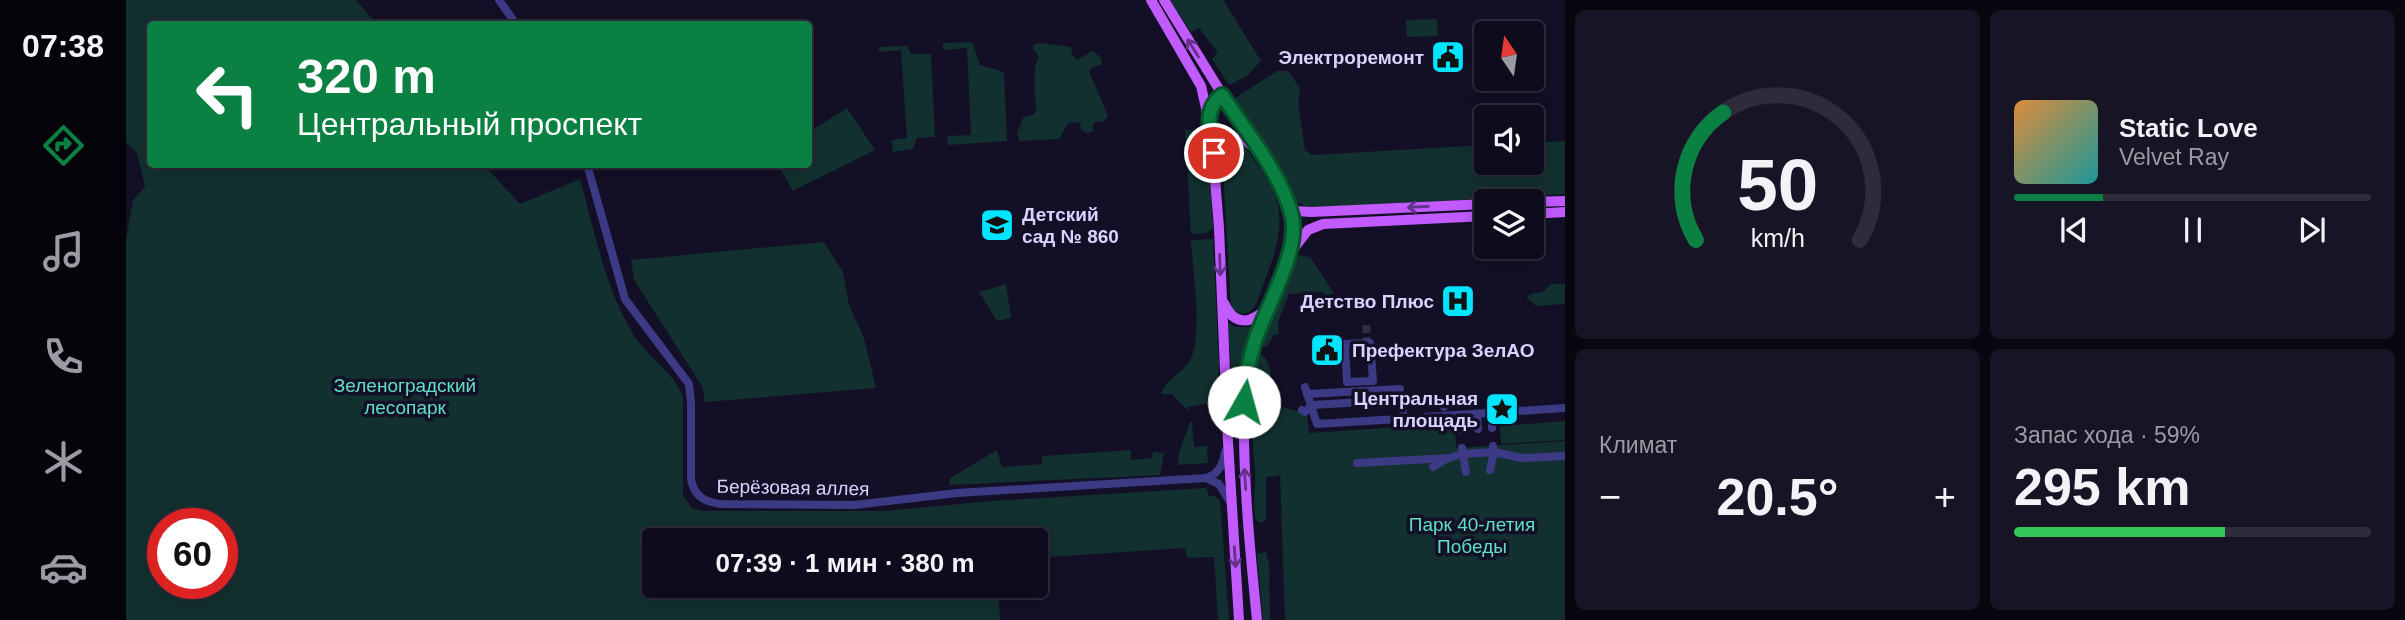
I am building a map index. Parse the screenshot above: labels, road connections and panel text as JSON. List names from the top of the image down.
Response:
{
  "streets": {
    "street": ["Берёзовая аллея"]
  },
  "parks": ["Зеленоградский лесопарк", "Парк 40-летия Победы"],
  "places": {
    "public building": ["Электроремонт", "Префектура ЗелАО"],
    "school or university": ["Детский сад № 860"],
    "hospital": ["Детство Плюс"],
    "place": ["Центральная площадь"]
  },
  "north": "top",
  "page": {
    "tabs": "07:38",
    "turn": ["320 m", "Центральный проспект"],
    "song": ["Static Love", "Velvet Ray"],
    "tile": [
      "Климат",
      ["Запас хода · 59%", "295 km"]
    ],
    "heat": ["−", "20.5°", "+"],
    "limit": "60",
    "trip": "07:39 · 1 мин · 380 m",
    "gauge": ["50", "km/h"]
  }
}
